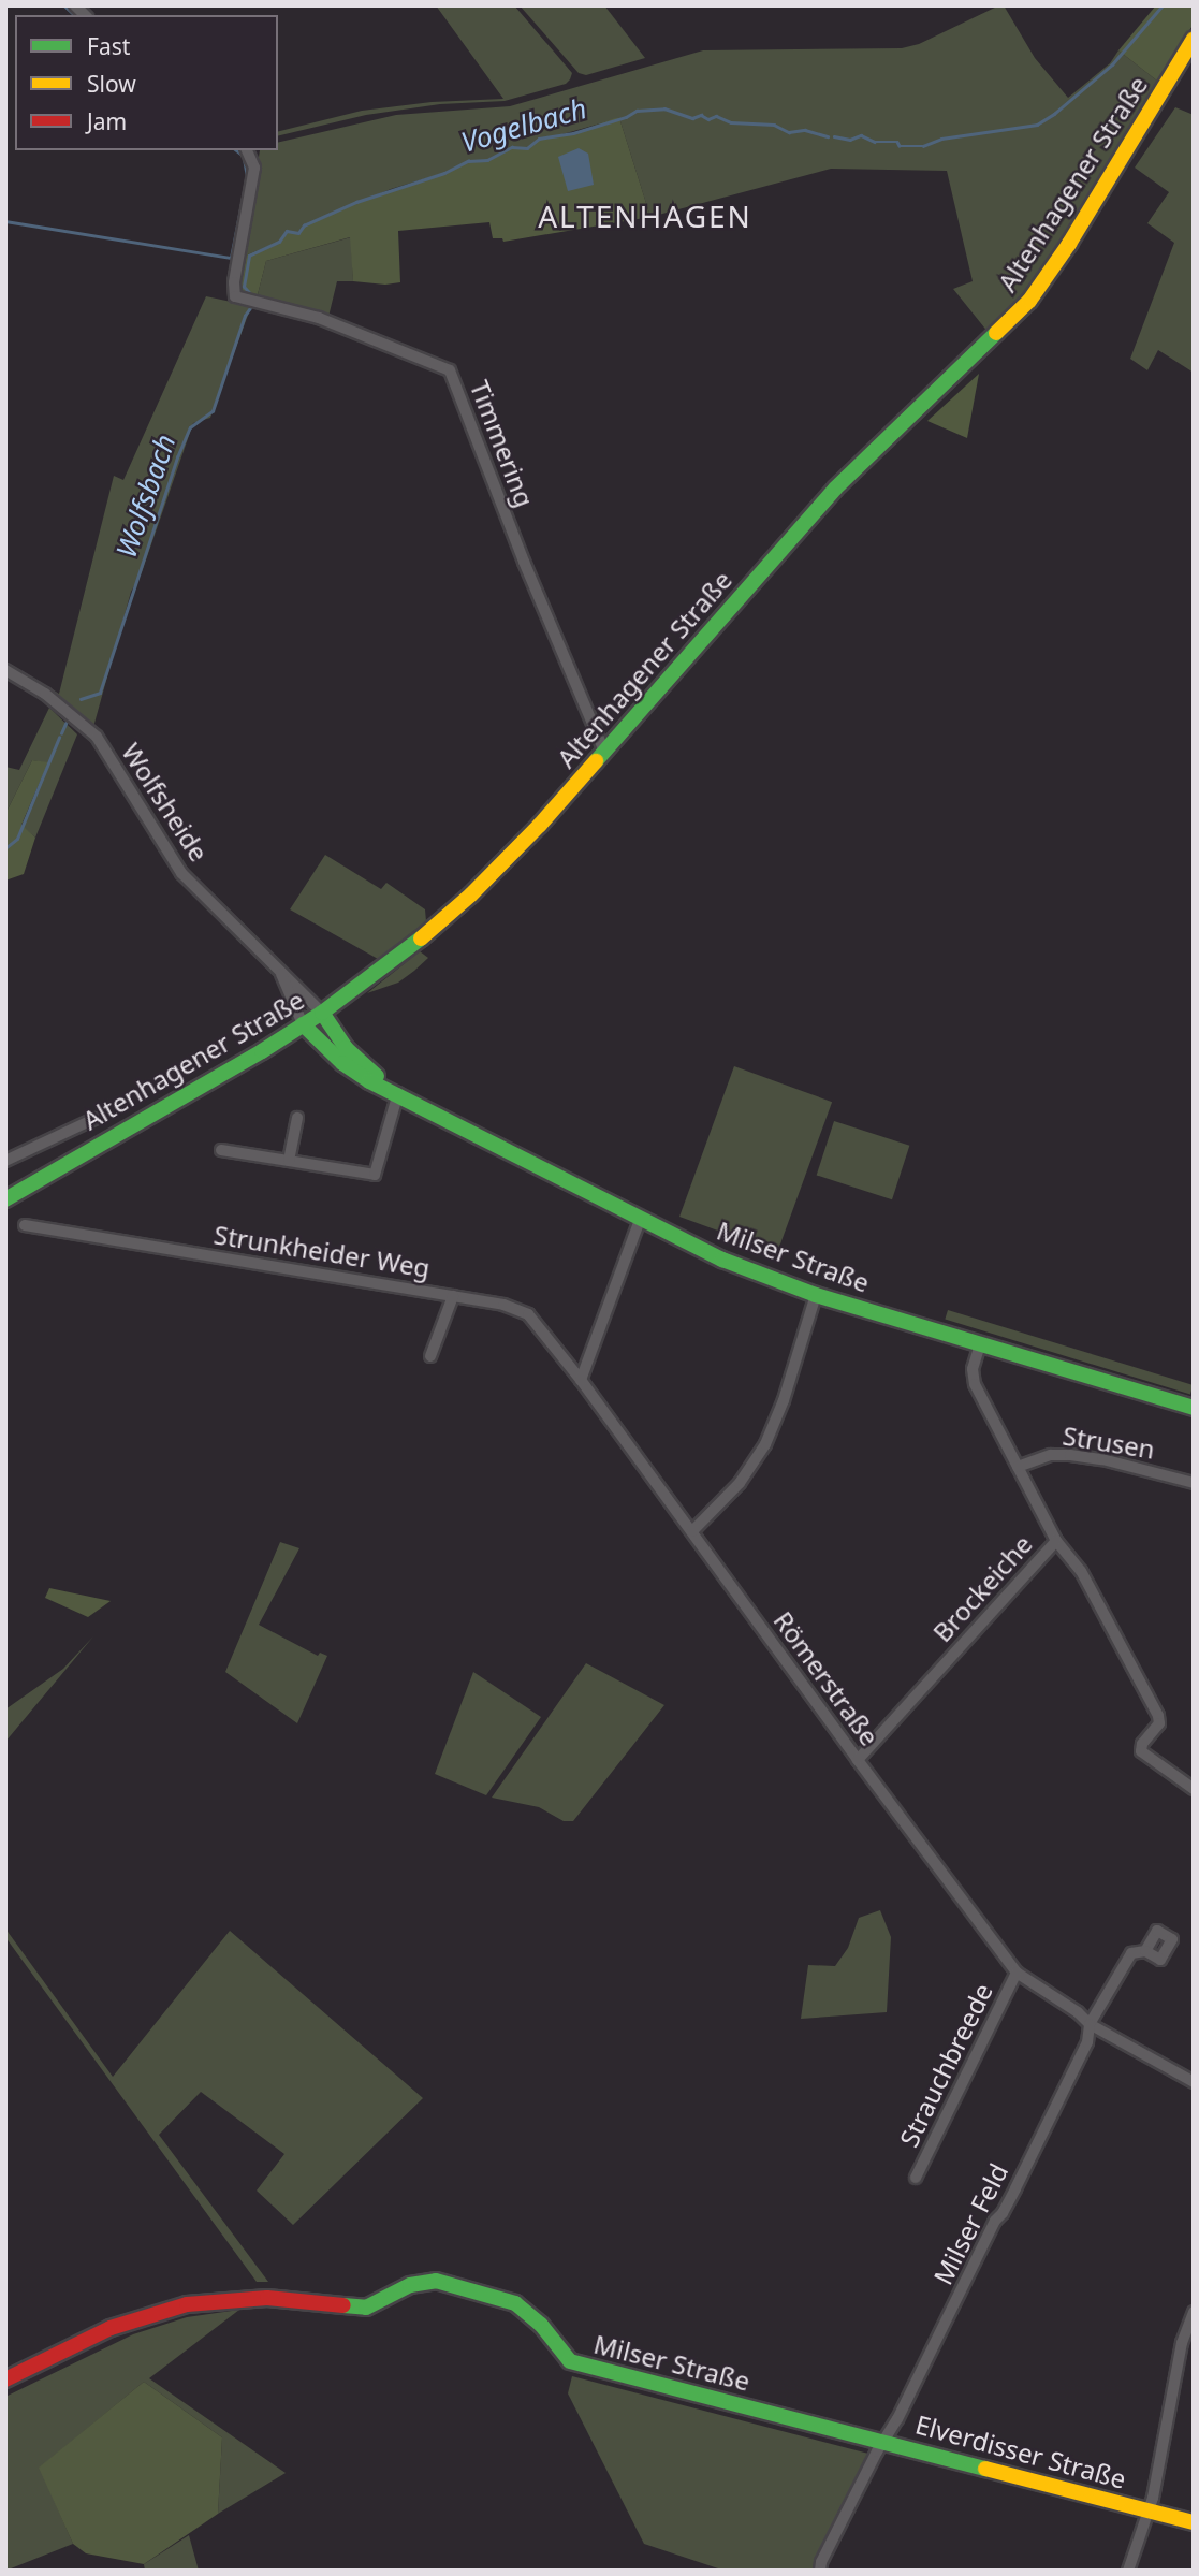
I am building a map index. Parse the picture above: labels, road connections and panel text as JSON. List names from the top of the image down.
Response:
{
  "streets": {
    "main road": ["Altenhagener Straße", "Milser Straße", "Elverdisser Straße"],
    "street": [
      "Timmering",
      "Wolfsheide",
      "Strunkheider Weg",
      "Strusen",
      "Brockeiche",
      "Römerstraße",
      "Strauchbreede",
      "Milser Feld"
    ]
  },
  "crossings": [
    ["Altenhagener Straße", "Timmering"],
    ["Altenhagener Straße", "Wolfsheide"],
    ["Altenhagener Straße", "Milser Straße"],
    ["Wolfsheide", "Milser Straße"],
    ["Strunkheider Weg", "Römerstraße"],
    ["Milser Straße", "Brockeiche"],
    ["Milser Straße", "Milser Feld"],
    ["Milser Straße", "Elverdisser Straße"],
    ["Strusen", "Brockeiche"],
    ["Brockeiche", "Römerstraße"],
    ["Römerstraße", "Strauchbreede"],
    ["Römerstraße", "Milser Feld"],
    ["Milser Feld", "Elverdisser Straße"]
  ],
  "districts": ["ALTENHAGEN"],
  "water": ["Vogelbach", "Wolfsbach"],
  "legend": ["Fast", "Slow", "Jam"]
}
